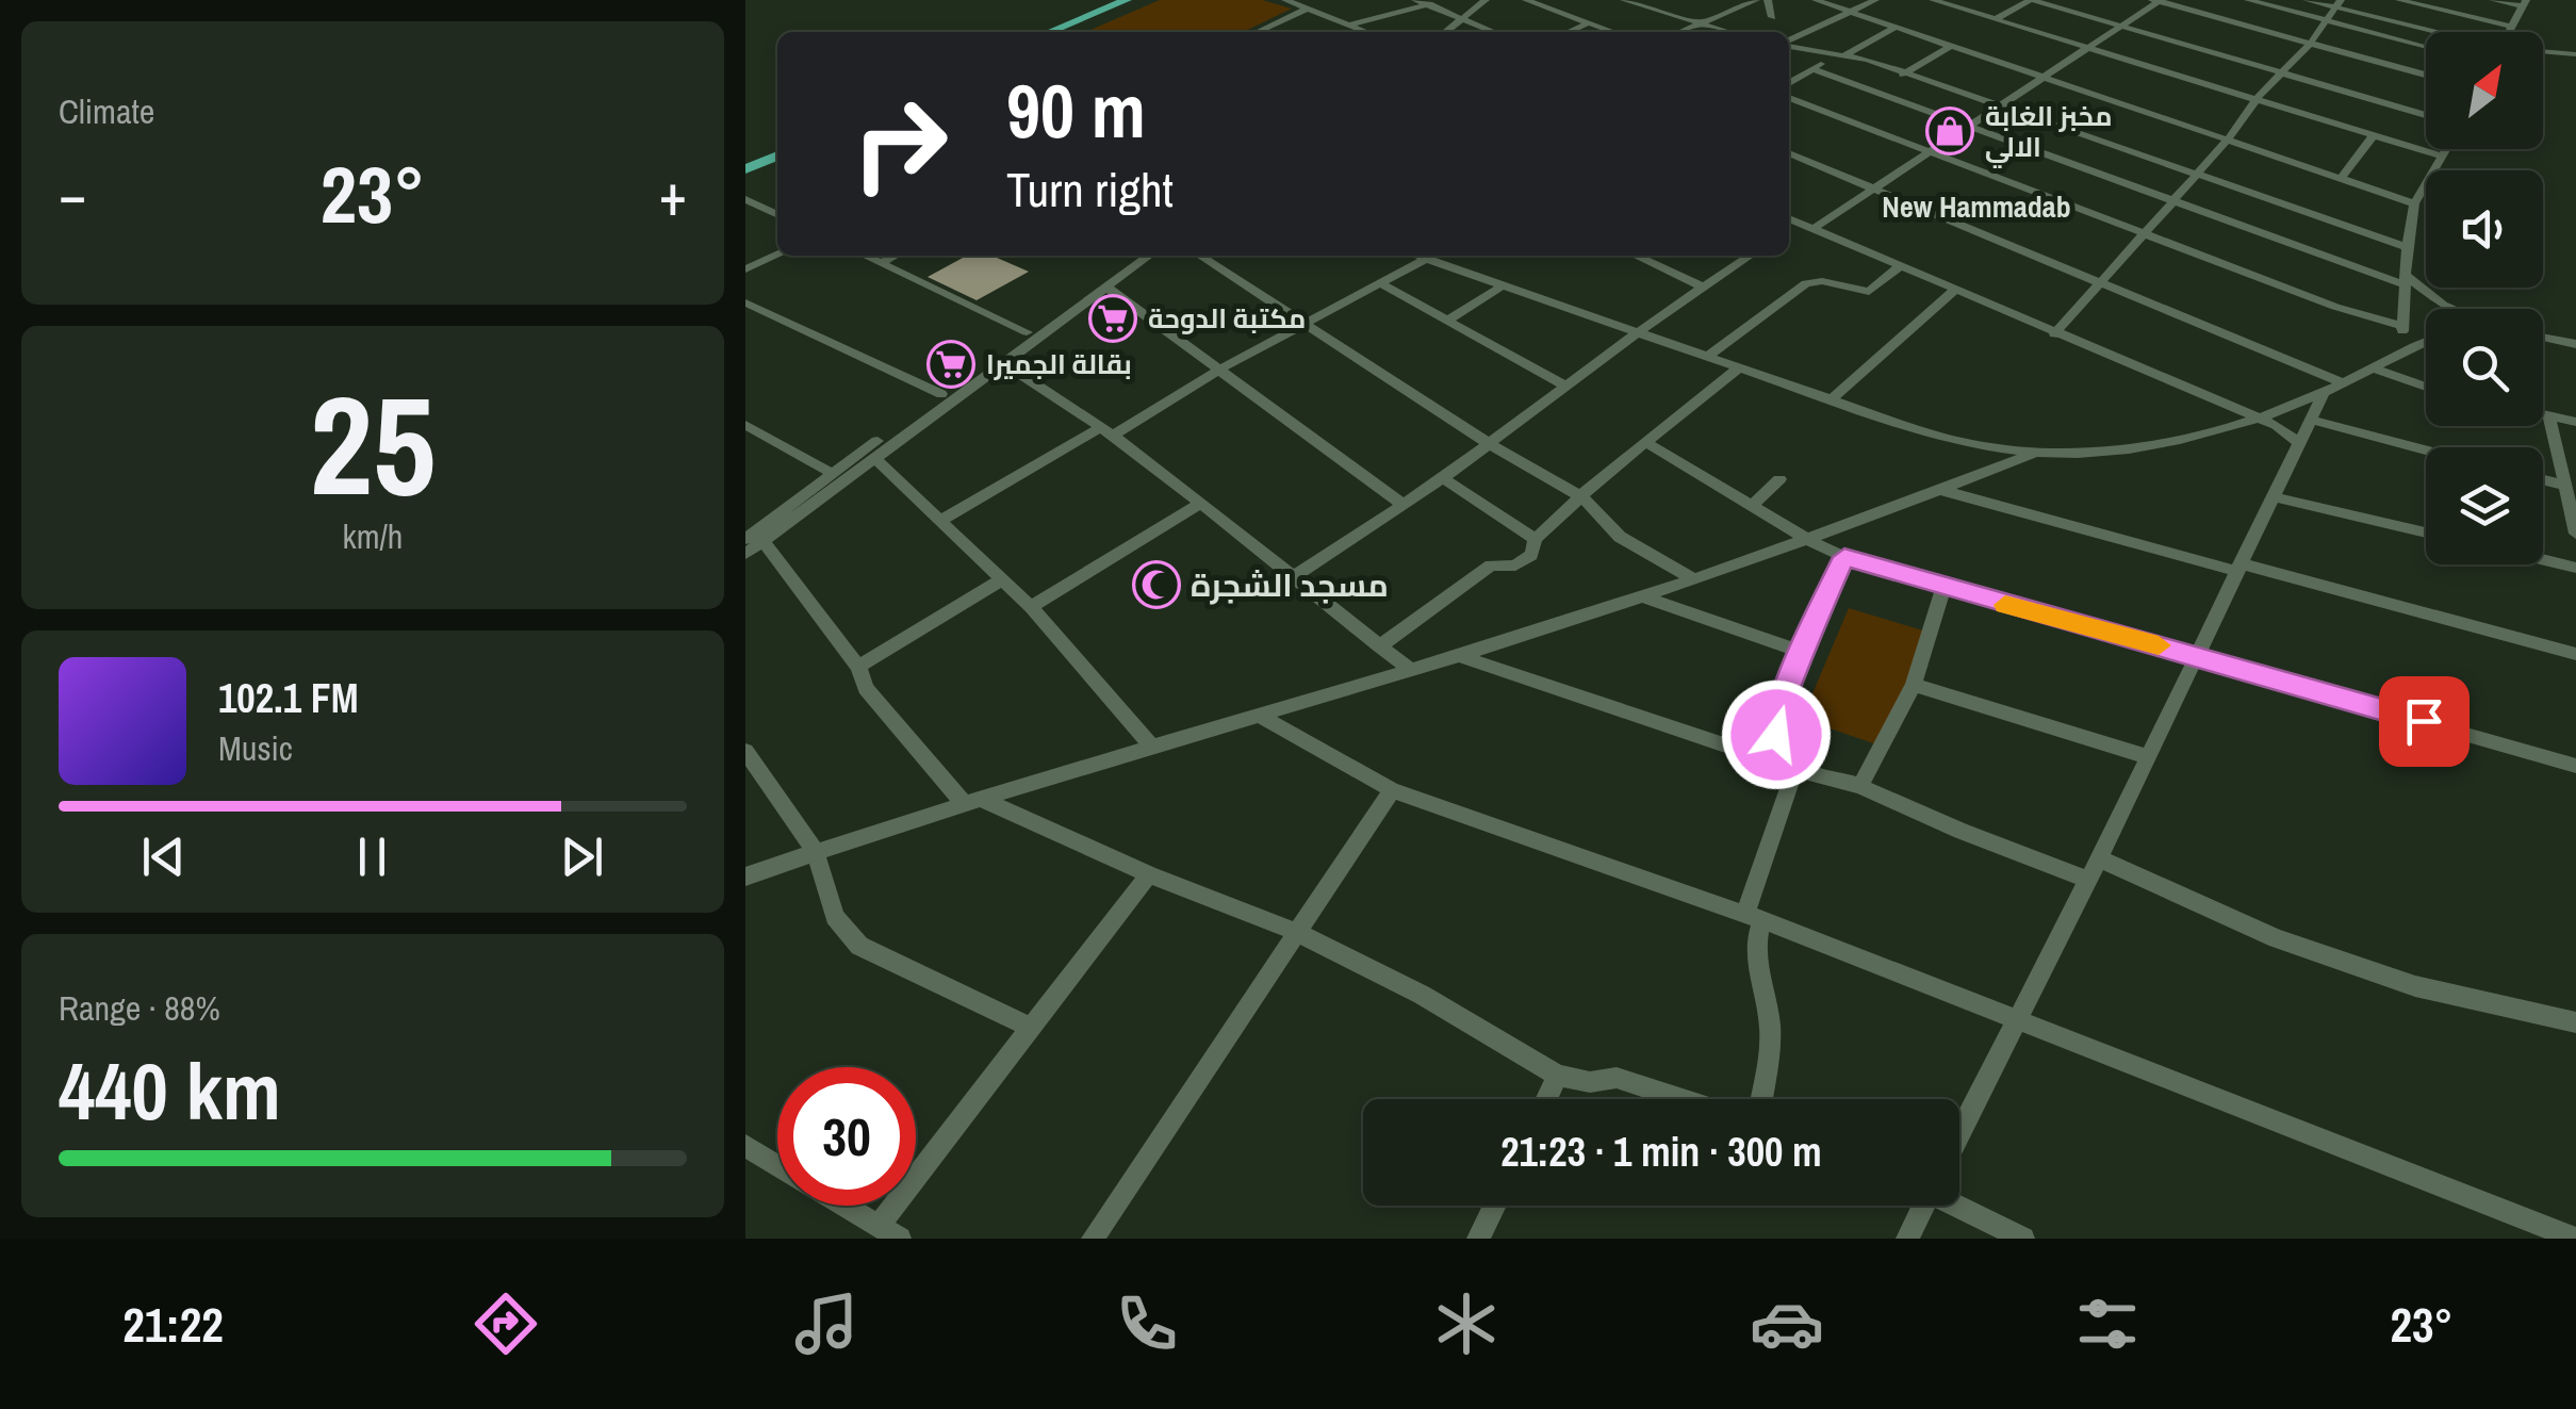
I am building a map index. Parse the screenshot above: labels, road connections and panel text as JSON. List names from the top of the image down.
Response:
{
  "districts": ["New Hammadab"],
  "places": {
    "shop": ["مخبز الغابة الالي"],
    "supermarket": ["مكتبة الدوحة", "بقالة الجميرا"],
    "mosque": ["مسجد الشجرة"]
  },
  "north": "top right",
  "page": {
    "tile": [
      "Climate",
      ["25", "km/h"],
      ["Range · 88%", "440 km"]
    ],
    "turn": ["90 m", "Turn right"],
    "heat": ["−", "23°", "+"],
    "song": ["102.1 FM", "Music"],
    "limit": "30",
    "trip": "21:23 · 1 min · 300 m",
    "tabs": ["21:22", "23°"]
  }
}
